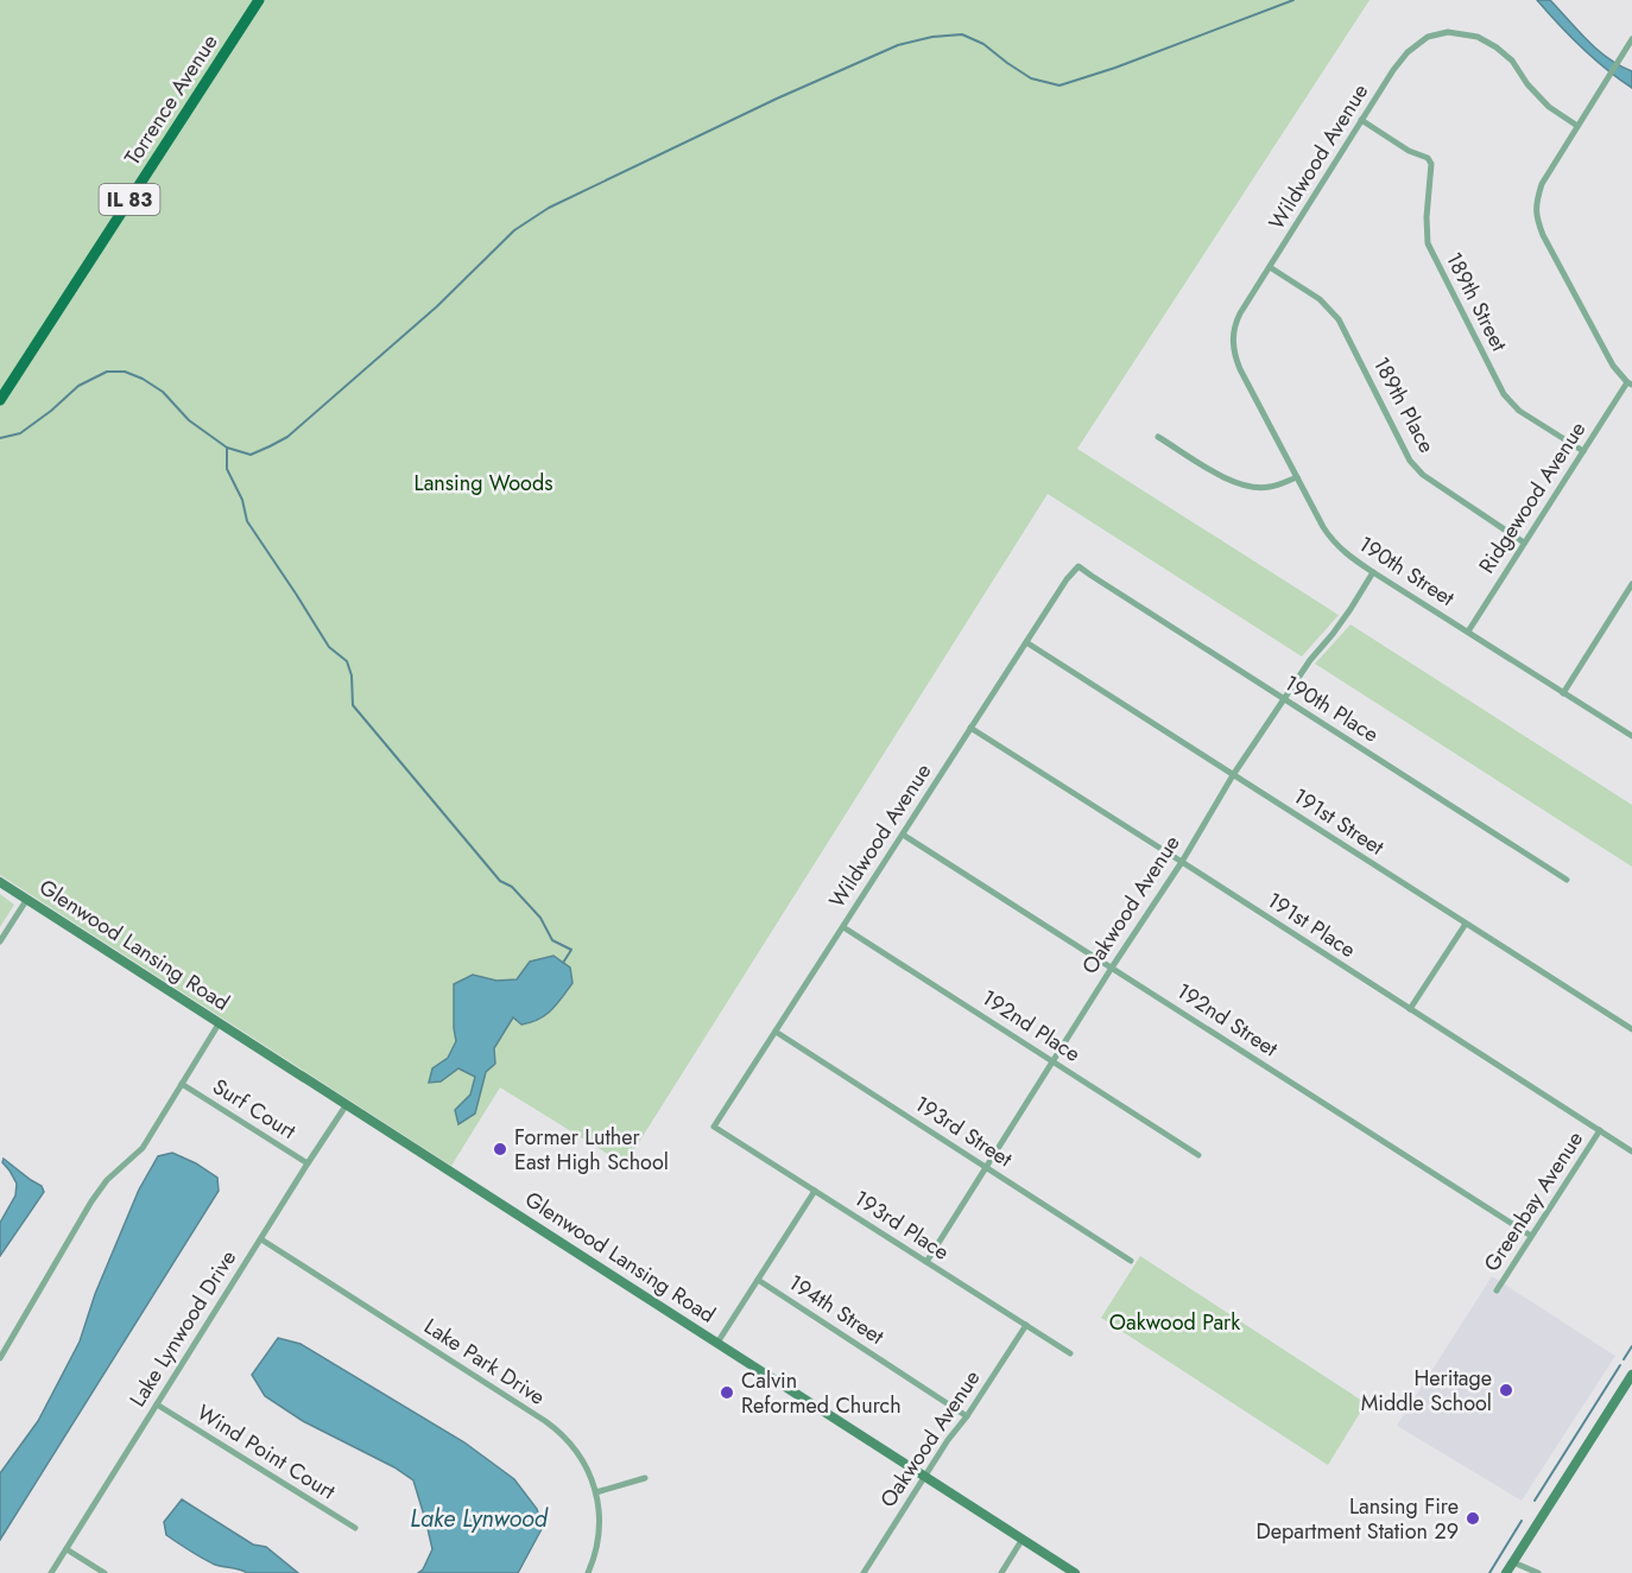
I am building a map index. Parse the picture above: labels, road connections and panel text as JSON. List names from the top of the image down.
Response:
{
  "streets": {
    "main road": ["Torrence Avenue", "IL 83", "Glenwood Lansing Road"],
    "street": [
      "Wildwood Avenue",
      "189th Street",
      "189th Place",
      "Ridgewood Avenue",
      "190th Street",
      "190th Place",
      "191st Street",
      "Oakwood Avenue",
      "191st Place",
      "192nd Street",
      "192nd Place",
      "Surf Court",
      "193rd Street",
      "Greenbay Avenue",
      "193rd Place",
      "194th Street",
      "Lake Lynwood Drive",
      "Lake Park Drive",
      "Wind Point Court"
    ]
  },
  "crossings": [
    ["Wildwood Avenue", "189th Street"],
    ["Wildwood Avenue", "189th Place"],
    ["Wildwood Avenue", "190th Street"],
    ["Wildwood Avenue", "190th Place"],
    ["Wildwood Avenue", "191st Street"],
    ["Wildwood Avenue", "191st Place"],
    ["Wildwood Avenue", "192nd Street"],
    ["Wildwood Avenue", "192nd Place"],
    ["Wildwood Avenue", "193rd Street"],
    ["Wildwood Avenue", "193rd Place"],
    ["189th Street", "Ridgewood Avenue"],
    ["189th Place", "Ridgewood Avenue"],
    ["Ridgewood Avenue", "190th Street"],
    ["190th Street", "Oakwood Avenue"],
    ["190th Place", "Oakwood Avenue"],
    ["191st Street", "Oakwood Avenue"],
    ["Oakwood Avenue", "191st Place"],
    ["Oakwood Avenue", "Glenwood Lansing Road"],
    ["Oakwood Avenue", "192nd Street"],
    ["Oakwood Avenue", "192nd Place"],
    ["Oakwood Avenue", "193rd Street"],
    ["Oakwood Avenue", "193rd Place"],
    ["Oakwood Avenue", "194th Street"],
    ["191st Place", "Greenbay Avenue"],
    ["Glenwood Lansing Road", "Lake Lynwood Drive"],
    ["192nd Street", "Greenbay Avenue"],
    ["Surf Court", "Lake Lynwood Drive"],
    ["Lake Lynwood Drive", "Lake Park Drive"],
    ["Lake Lynwood Drive", "Wind Point Court"]
  ],
  "water": ["Lake Lynwood"],
  "parks": ["Lansing Woods", "Oakwood Park"],
  "places": [
    "Former Luther East High School",
    "Heritage Middle School",
    "Calvin Reformed Church",
    "Lansing Fire Department Station 29"
  ]
}
